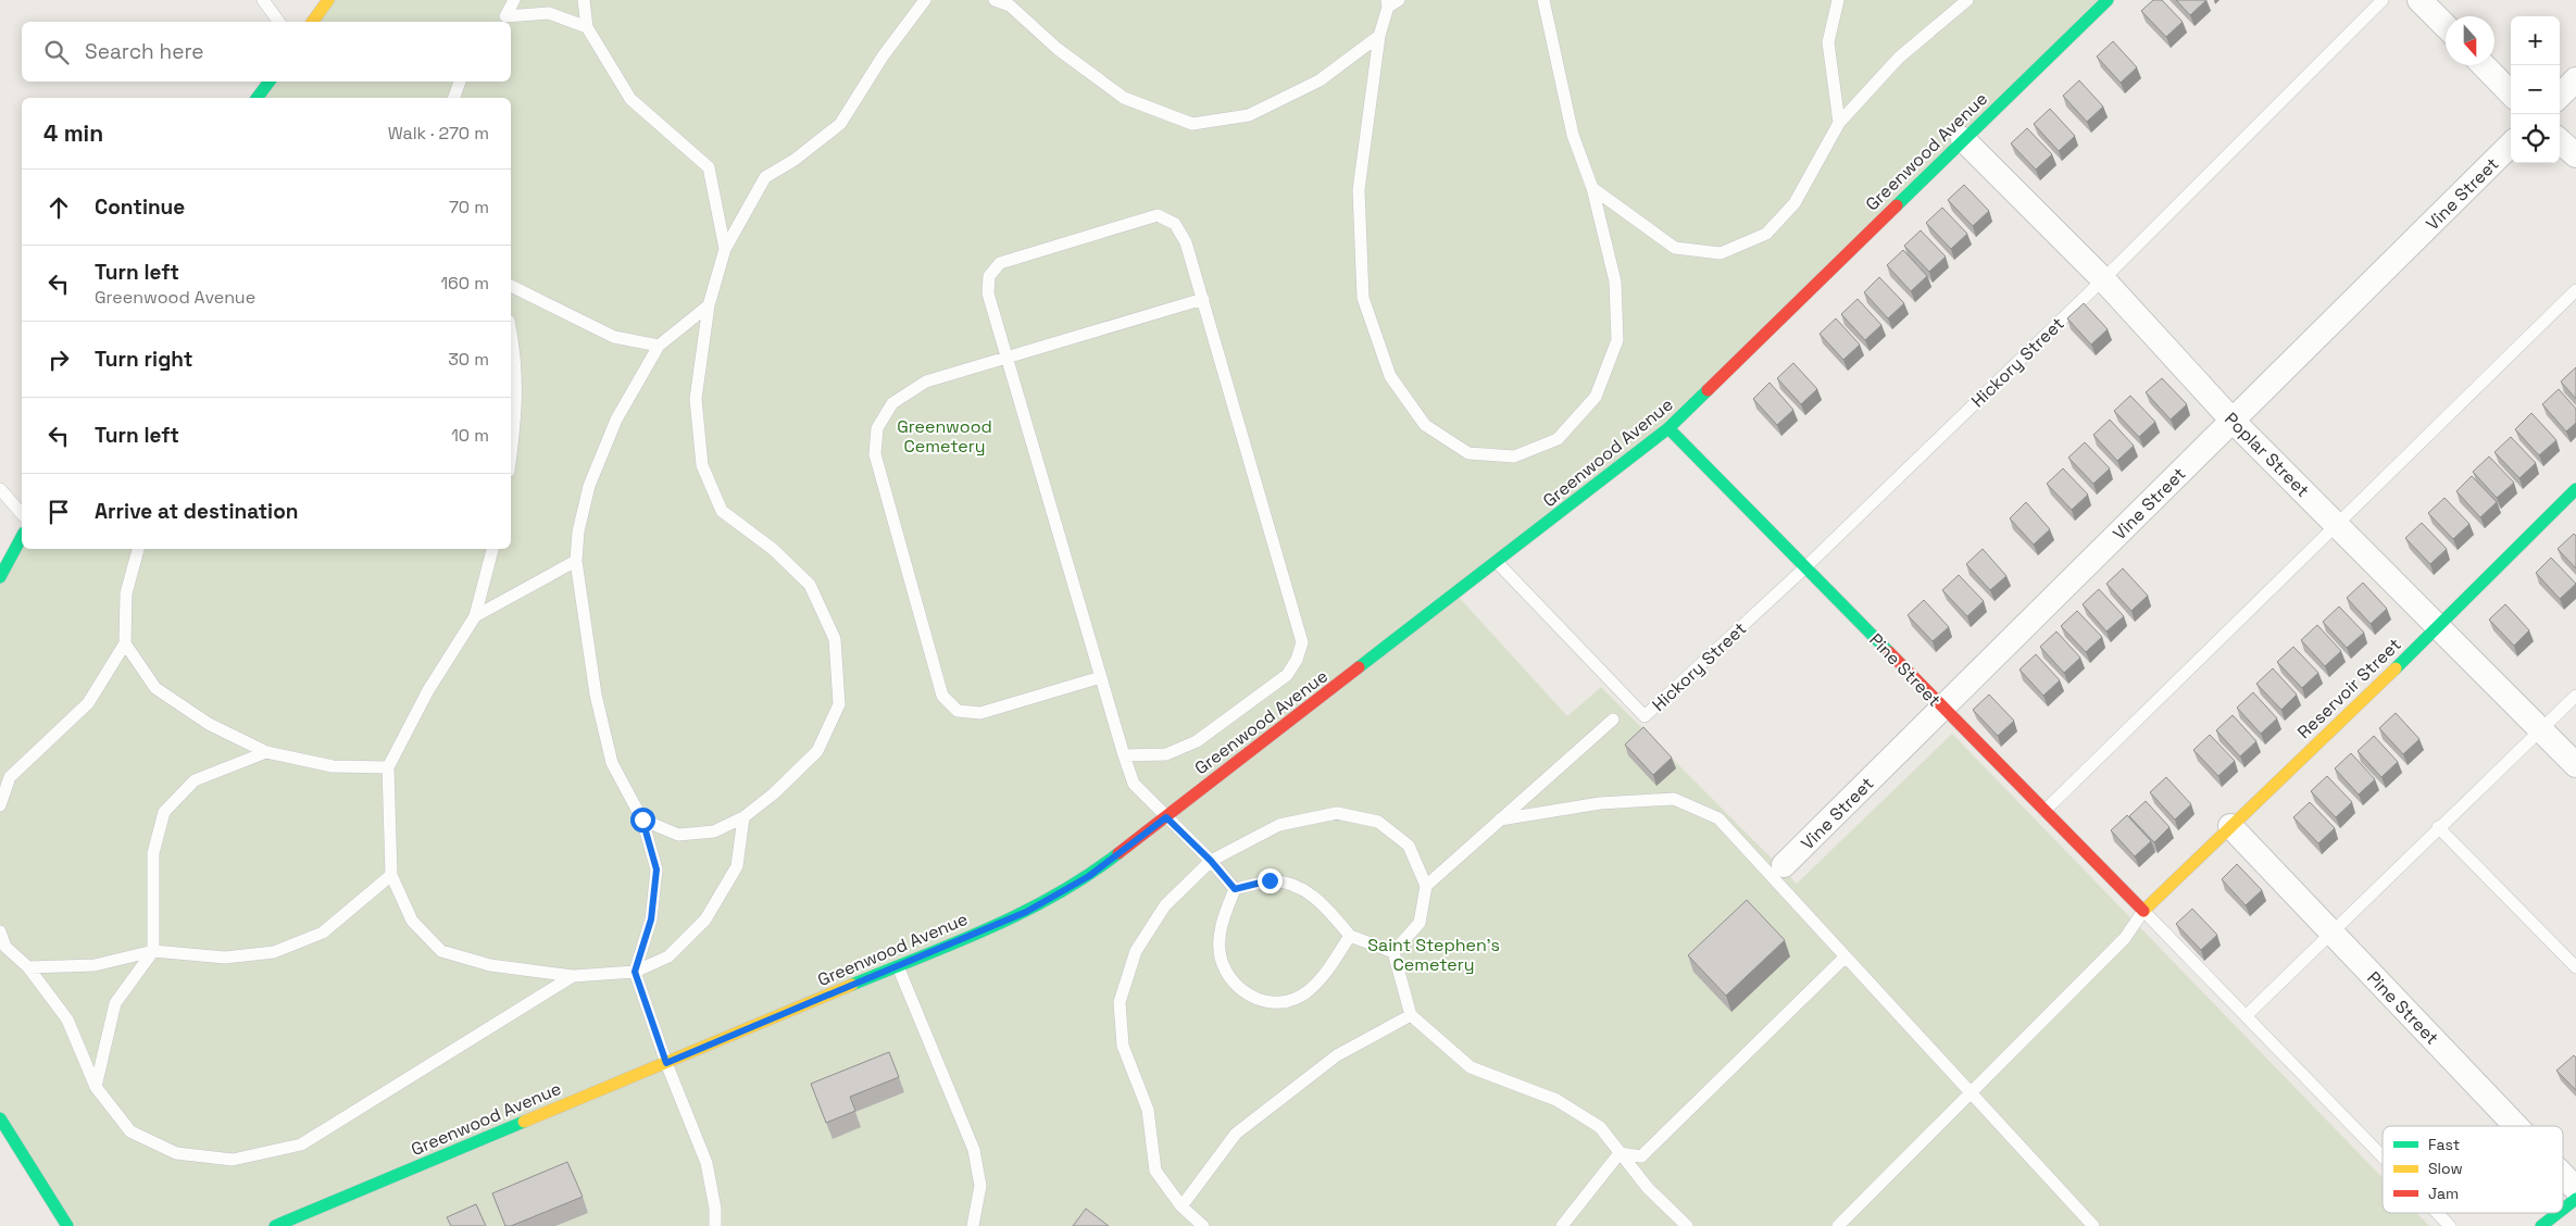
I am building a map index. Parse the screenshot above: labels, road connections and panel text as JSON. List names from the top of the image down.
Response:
{
  "streets": {
    "street": [
      "Greenwood Avenue",
      "Vine Street",
      "Poplar Street",
      "Pine Street",
      "Reservoir Street"
    ],
    "lane": ["Hickory Street"]
  },
  "crossings": [
    ["Greenwood Avenue", "Hickory Street"],
    ["Greenwood Avenue", "Poplar Street"],
    ["Greenwood Avenue", "Pine Street"],
    ["Vine Street", "Poplar Street"],
    ["Vine Street", "Pine Street"],
    ["Hickory Street", "Poplar Street"],
    ["Hickory Street", "Pine Street"],
    ["Poplar Street", "Reservoir Street"],
    ["Pine Street", "Reservoir Street"]
  ],
  "parks": ["Greenwood Cemetery", "Saint Stephen’s Cemetery"],
  "legend": ["Fast", "Slow", "Jam"],
  "north": "bottom",
  "page": {
    "map_buttons": ["+", "−"],
    "search": "Search here",
    "heading": ["4 min", "Walk · 270 m"],
    "list": [
      ["Continue", "70 m"],
      ["Turn left", "Greenwood Avenue", "160 m"],
      ["Turn right", "30 m"],
      ["Turn left", "10 m"],
      "Arrive at destination"
    ]
  }
}
